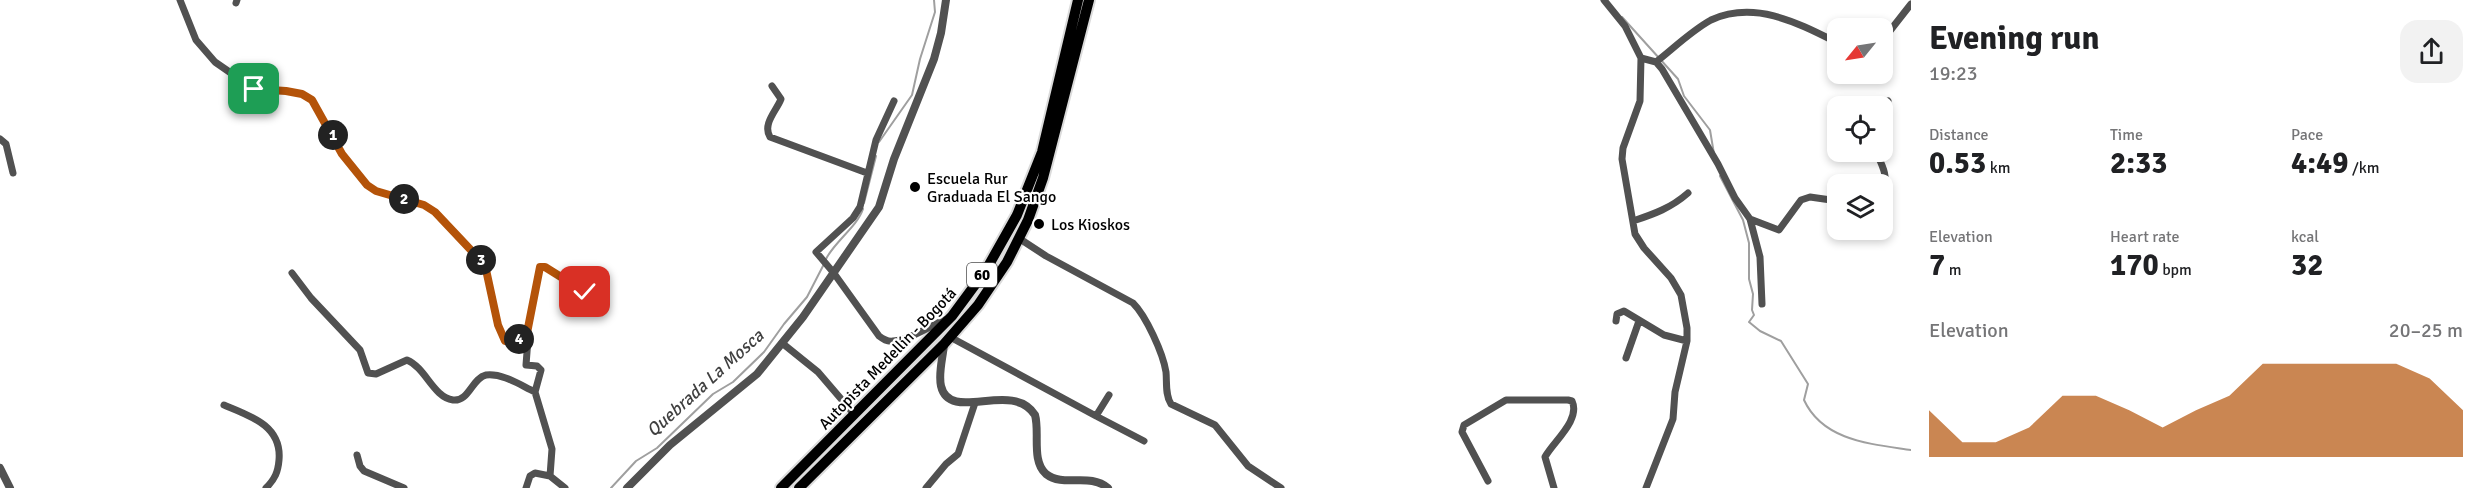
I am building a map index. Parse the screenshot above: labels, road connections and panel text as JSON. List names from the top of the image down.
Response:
{
  "streets": {
    "highway": ["60", "Autopista Medellín - Bogotá"]
  },
  "water": ["Quebrada La Mosca"],
  "places": ["Escuela Rur Graduada El Sango", "Los Kioskos"],
  "north": "bottom left",
  "page": {
    "heading": ["Evening run", "19:23"],
    "stats": [
      ["Distance", "0.53 km"],
      ["Time", "2:33"],
      ["Pace", "4:49 /km"],
      ["Elevation", "7 m"],
      ["Heart rate", "170 bpm"],
      ["kcal", "32"]
    ],
    "pins": [
      "1",
      "2",
      "3",
      "4"
    ],
    "chart": ["Elevation", "20–25 m"]
  }
}
